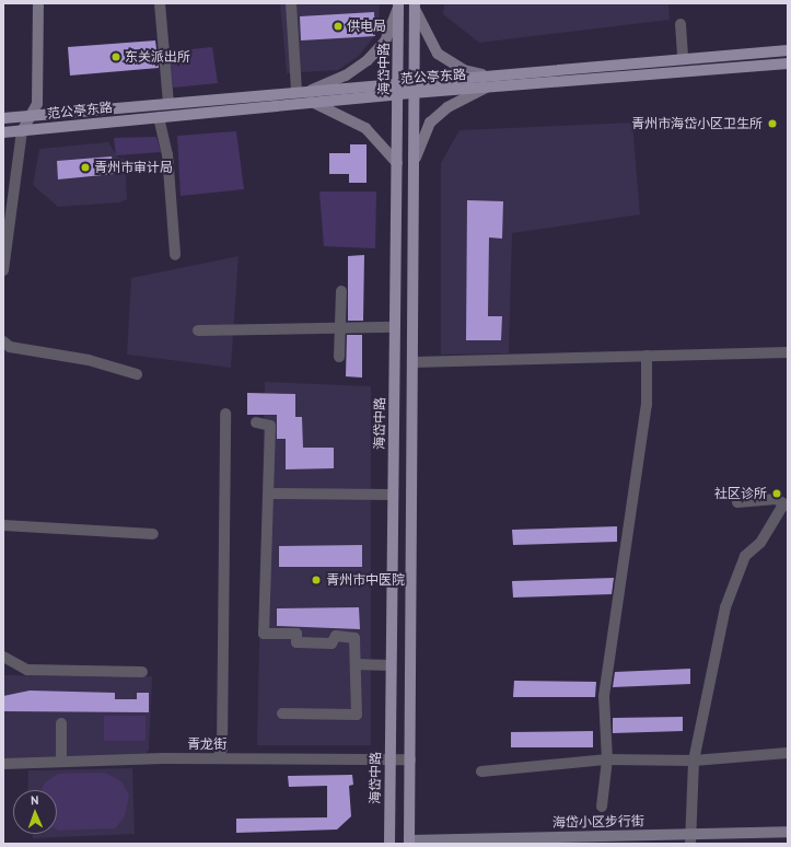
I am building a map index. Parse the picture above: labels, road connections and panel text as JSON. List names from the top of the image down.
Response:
{
  "streets": {
    "main road": ["海岱中路", "范公亭东路"],
    "street": ["青龙街", "海岱小区步行街"]
  },
  "crossings": [
    ["海岱中路", "范公亭东路"],
    ["海岱中路", "青龙街"]
  ],
  "places": [
    "供电局",
    "东关派出所",
    "青州市海岱小区卫生所",
    "青州市审计局",
    "社区诊所",
    "青州市中医院"
  ],
  "north": "top"
}
